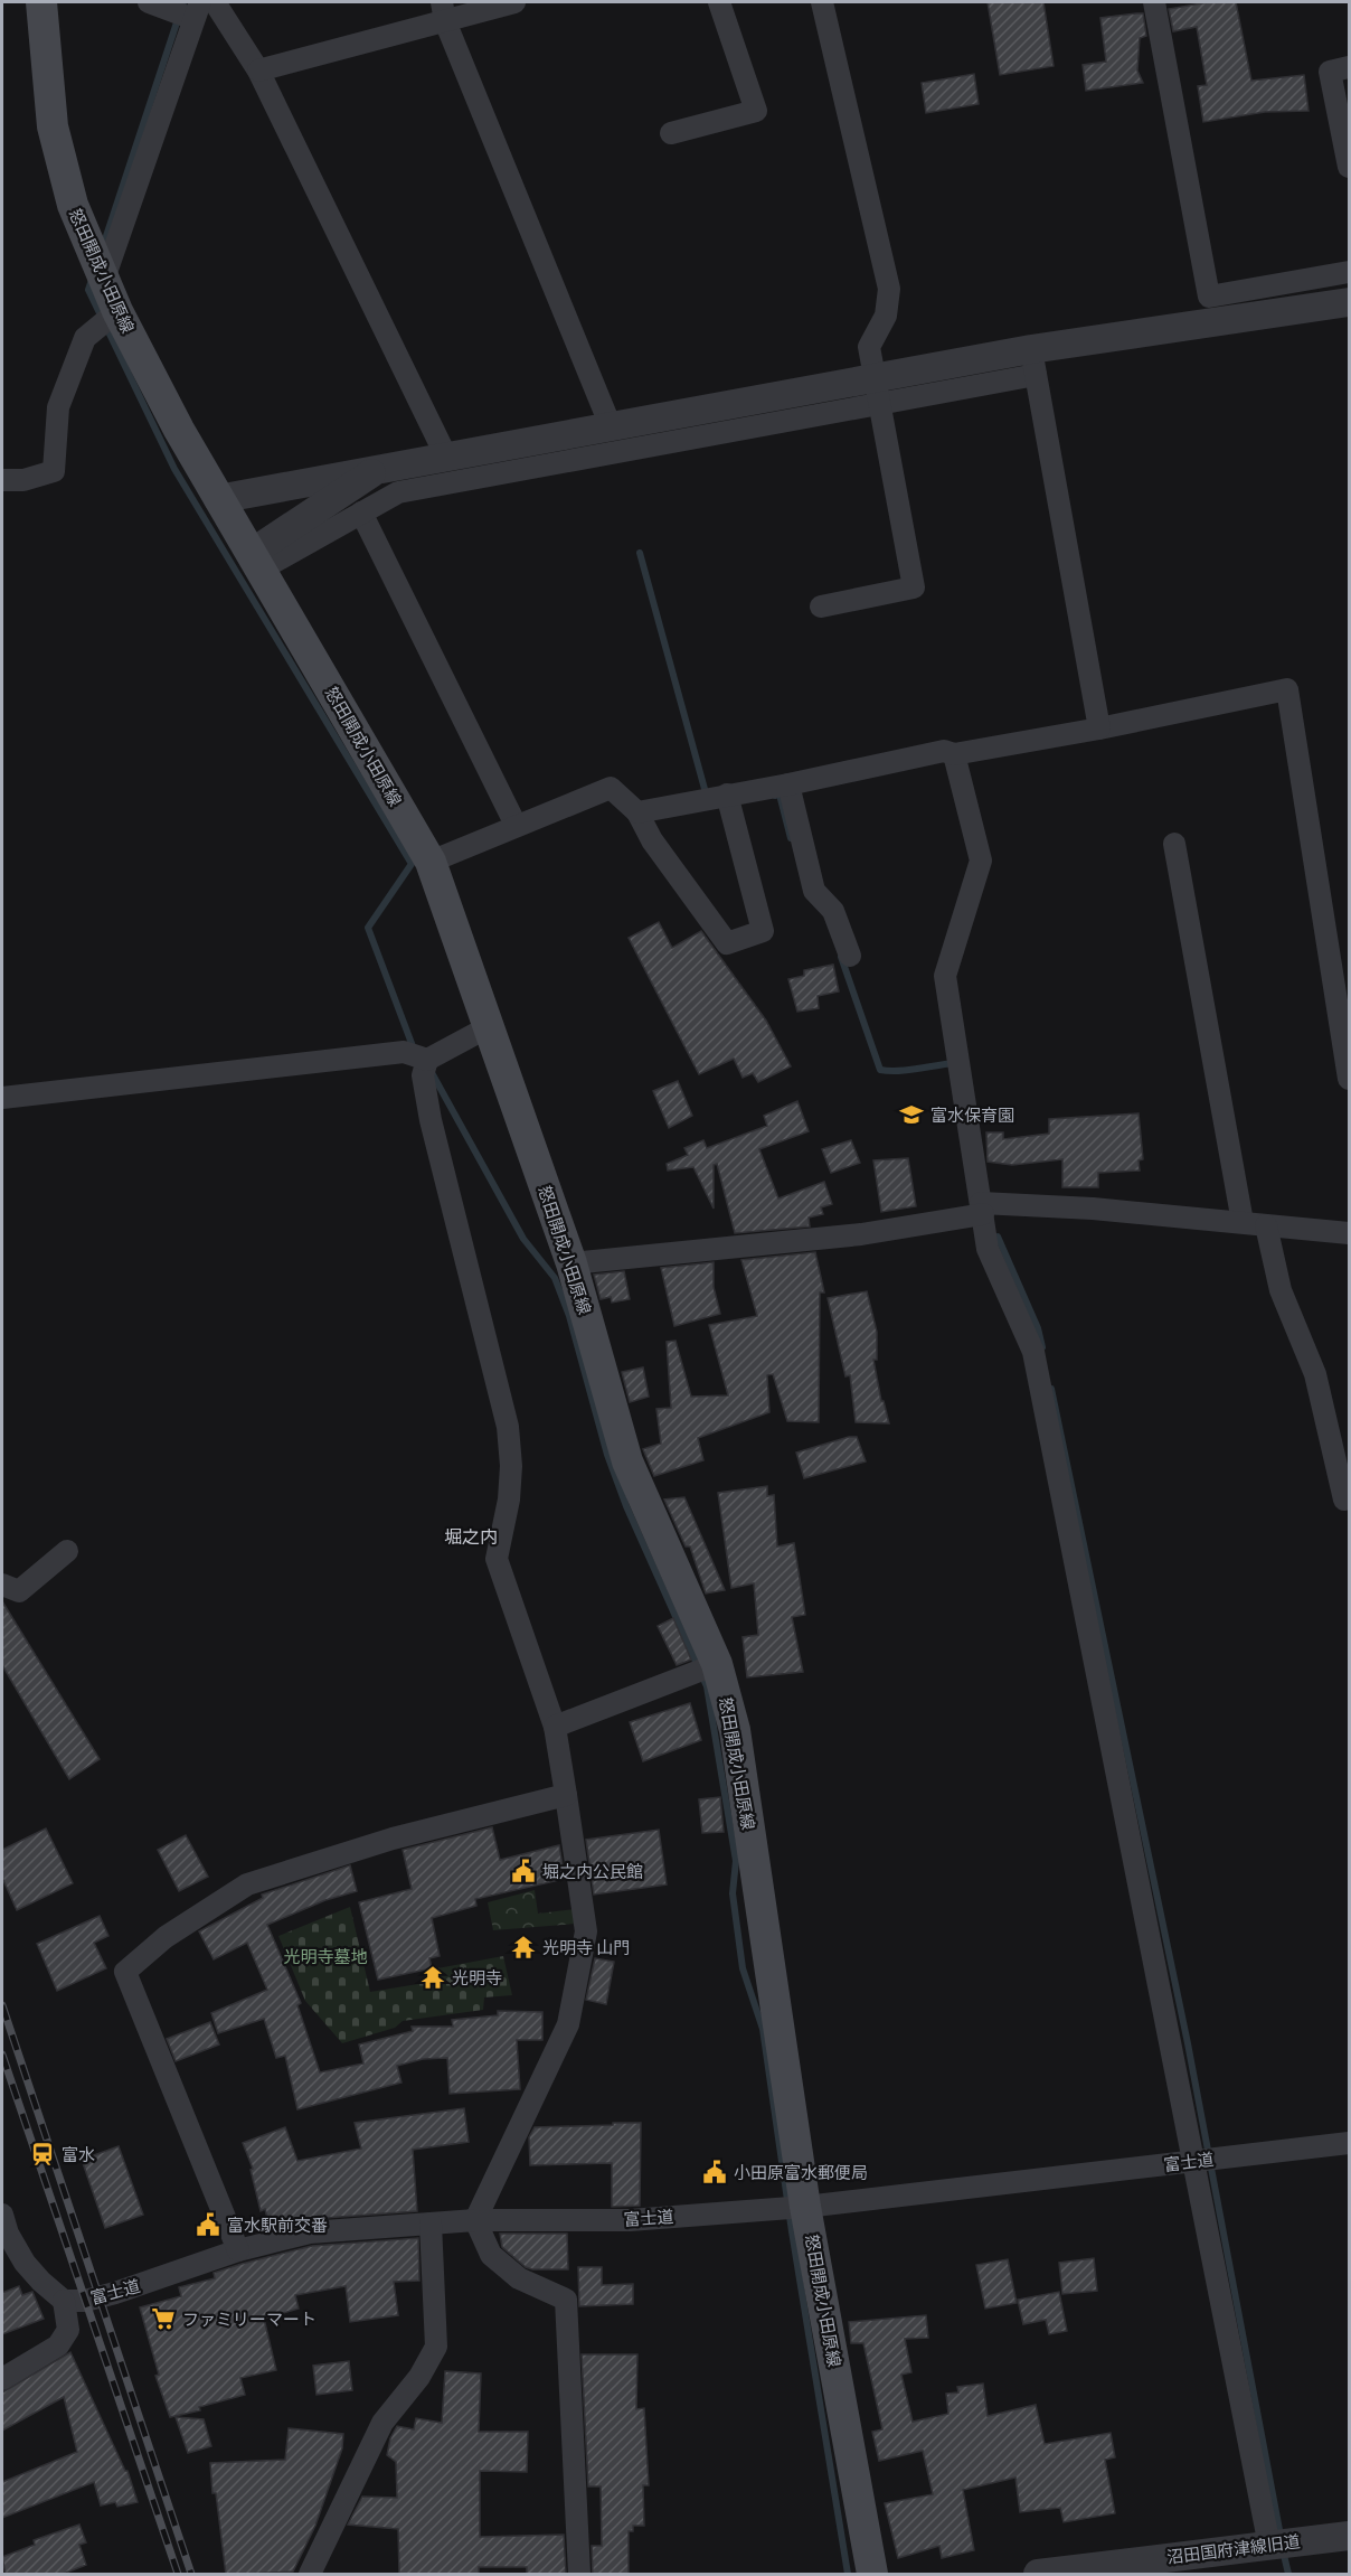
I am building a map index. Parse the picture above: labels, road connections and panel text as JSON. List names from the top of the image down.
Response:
{
  "streets": {
    "main road": ["怒田開成小田原線"],
    "street": ["富士道", "沼田国府津線旧道"]
  },
  "crossings": [
    ["怒田開成小田原線", "富士道"]
  ],
  "districts": ["堀之内"],
  "parks": ["光明寺墓地"],
  "places": {
    "school or university": ["富水保育園"],
    "public building": ["堀之内公民館", "小田原富水郵便局", "富水駅前交番"],
    "temple": ["光明寺 山門", "光明寺"],
    "station": ["富水"],
    "supermarket": ["ファミリーマート"]
  }
}
